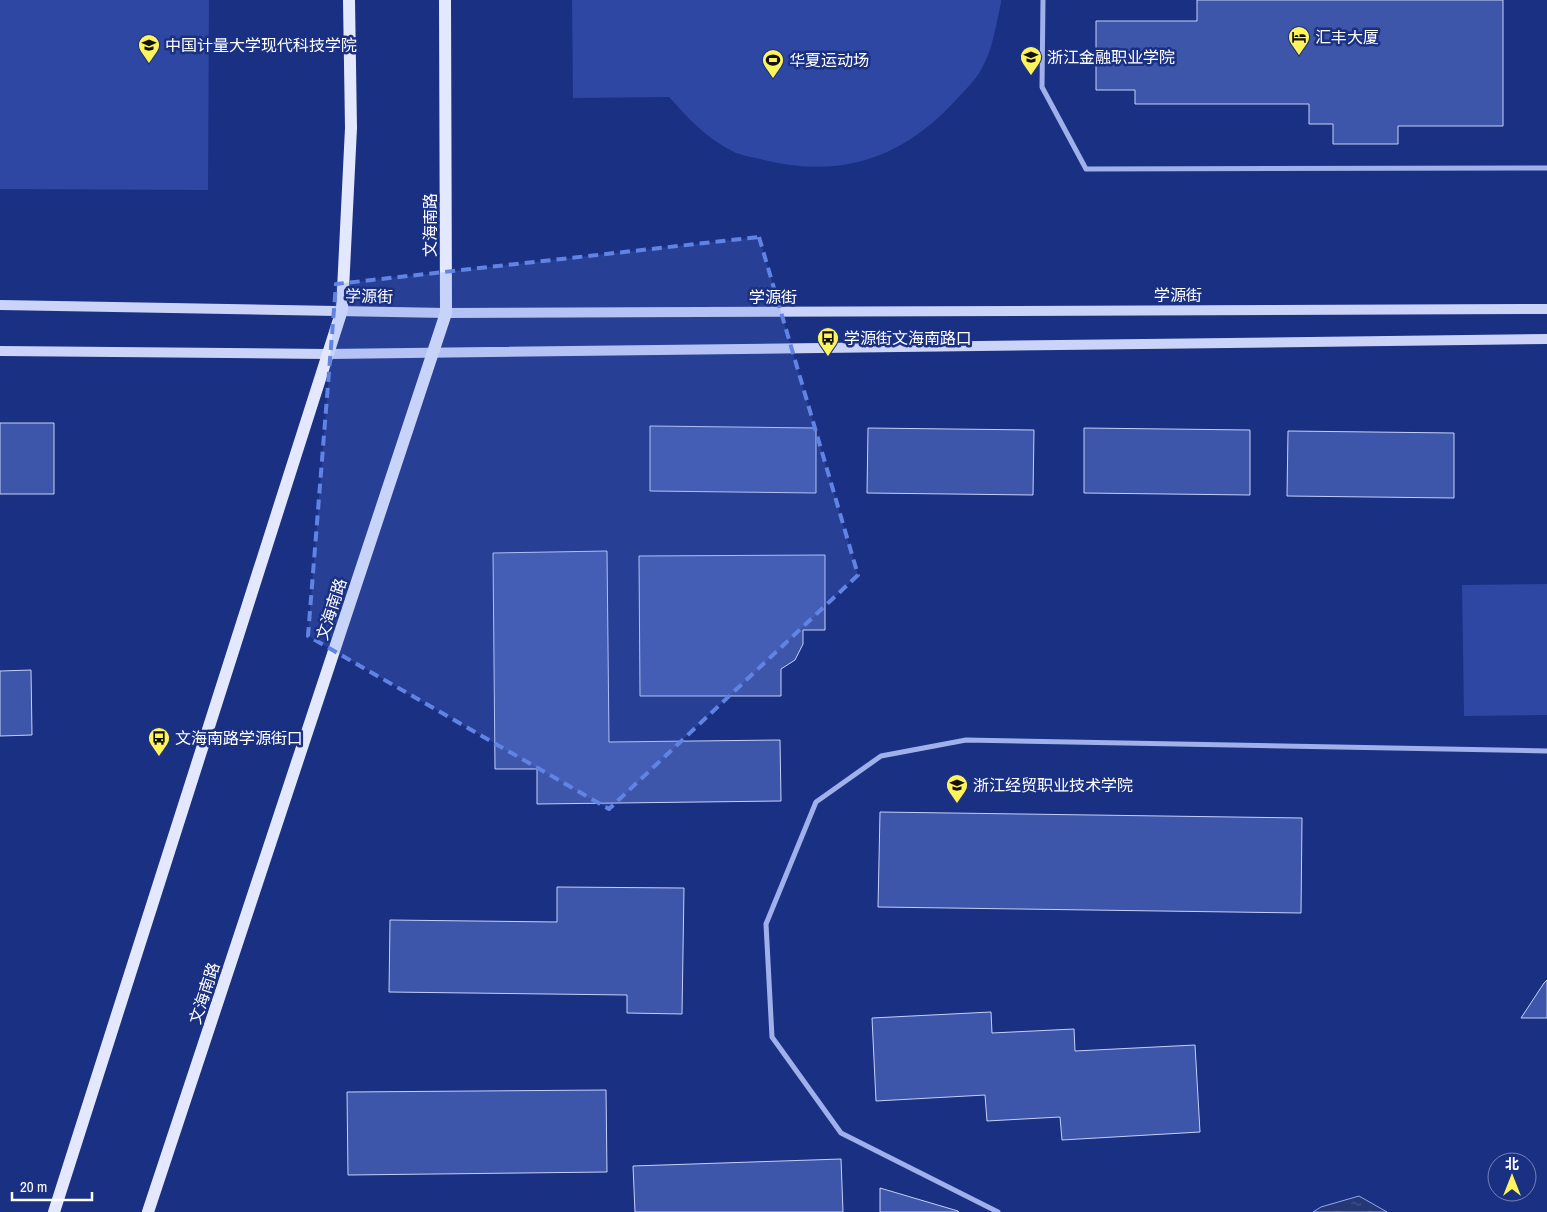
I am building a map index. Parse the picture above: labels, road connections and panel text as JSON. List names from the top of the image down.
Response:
{
  "streets": {
    "main road": ["文海南路", "学源街"]
  },
  "crossings": [
    ["文海南路", "学源街"]
  ],
  "places": {
    "hotel": ["汇丰大厦"],
    "school or university": ["中国计量大学现代科技学院", "浙江金融职业学院", "浙江经贸职业技术学院"],
    "sports": ["华夏运动场"],
    "bus stop": ["学源街文海南路口", "文海南路学源街口"]
  },
  "scale_bar": "20 m",
  "north": "top"
}
